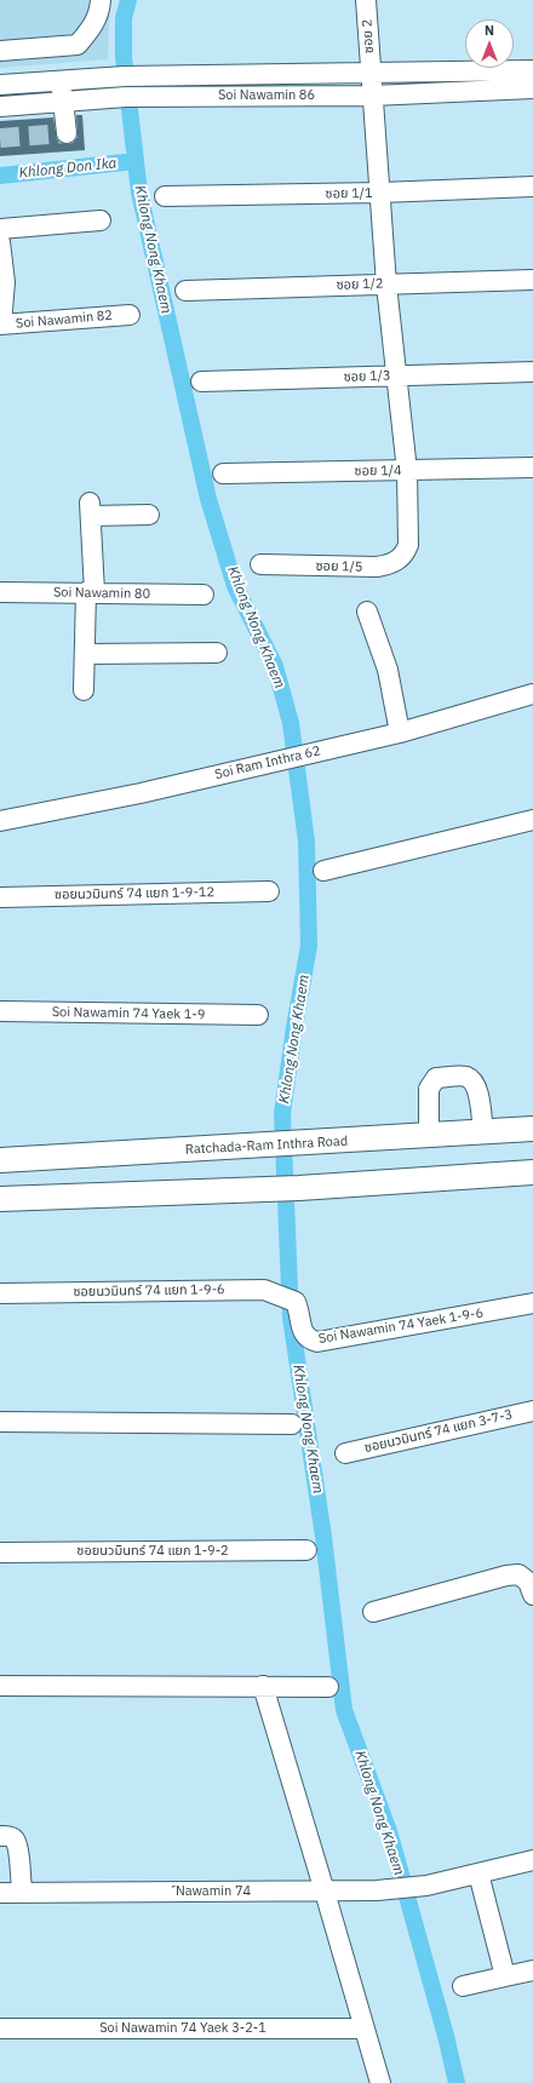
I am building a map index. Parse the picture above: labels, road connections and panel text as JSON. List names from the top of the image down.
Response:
{
  "streets": {
    "main road": ["Ratchada-Ram Inthra Road"],
    "street": [
      "ซอย 2",
      "Soi Nawamin 86",
      "ซอย 1/1",
      "ซอย 1/2",
      "Soi Nawamin 82",
      "ซอย 1/3",
      "ซอย 1/4",
      "ซอย 1/5",
      "Soi Nawamin 80",
      "Soi Ram Inthra 62",
      "ซอยนวมินทร์ 74 แยก 1-9-12",
      "Soi Nawamin 74 Yaek 1-9",
      "ซอยนวมินทร์ 74 แยก 1-9-6",
      "Soi Nawamin 74 Yaek 1-9-6",
      "ซอยนวมินทร์ 74 แยก 3-7-3",
      "ซอยนวมินทร์ 74 แยก 1-9-2",
      "์Nawamin 74",
      "Soi Nawamin 74 Yaek 3-2-1"
    ]
  },
  "crossings": [
    ["ซอย 2", "Soi Nawamin 86"],
    ["ซอย 2", "ซอย 1/1"],
    ["ซอย 2", "ซอย 1/2"],
    ["ซอย 2", "ซอย 1/3"],
    ["ซอย 2", "ซอย 1/4"],
    ["ซอย 2", "ซอย 1/5"],
    ["ซอยนวมินทร์ 74 แยก 1-9-6", "Soi Nawamin 74 Yaek 1-9-6"]
  ],
  "water": ["Khlong Don Ika", "Khlong Nong Khaem"],
  "north": "top"
}
